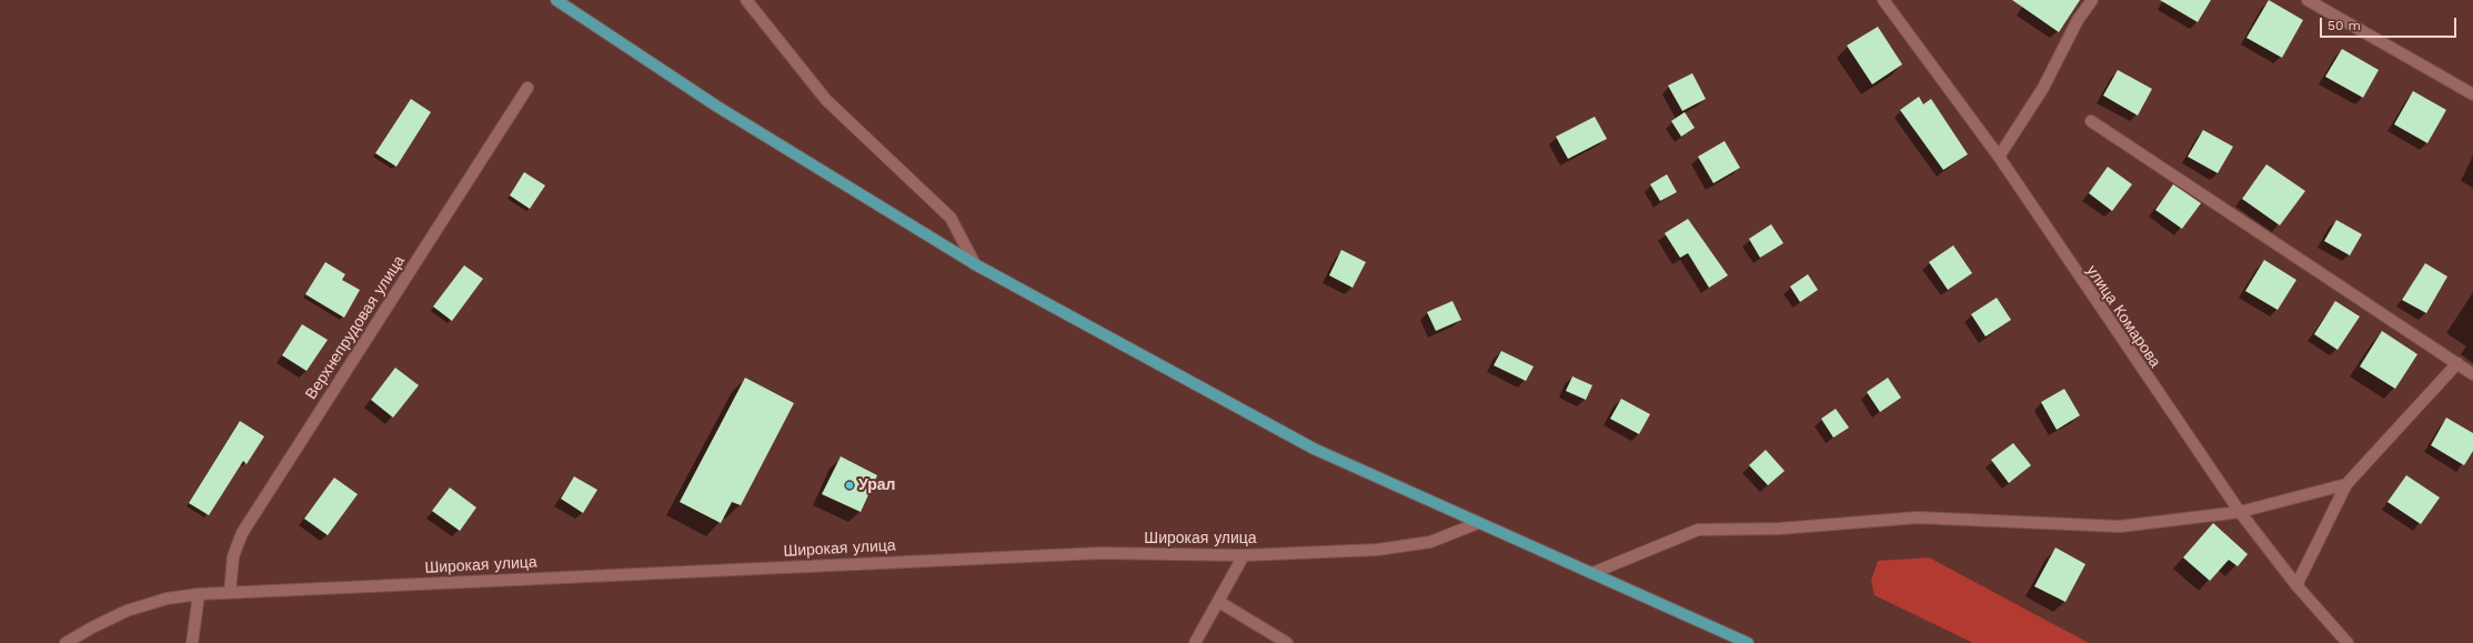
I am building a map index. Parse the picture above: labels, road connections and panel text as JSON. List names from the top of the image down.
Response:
{
  "streets": {
    "street": ["улица Комарова", "Верхнепрудовая улица", "Широкая улица"]
  },
  "crossings": [
    ["Верхнепрудовая улица", "Широкая улица"]
  ],
  "places": ["Урал"],
  "scale_bar": "50 m"
}
